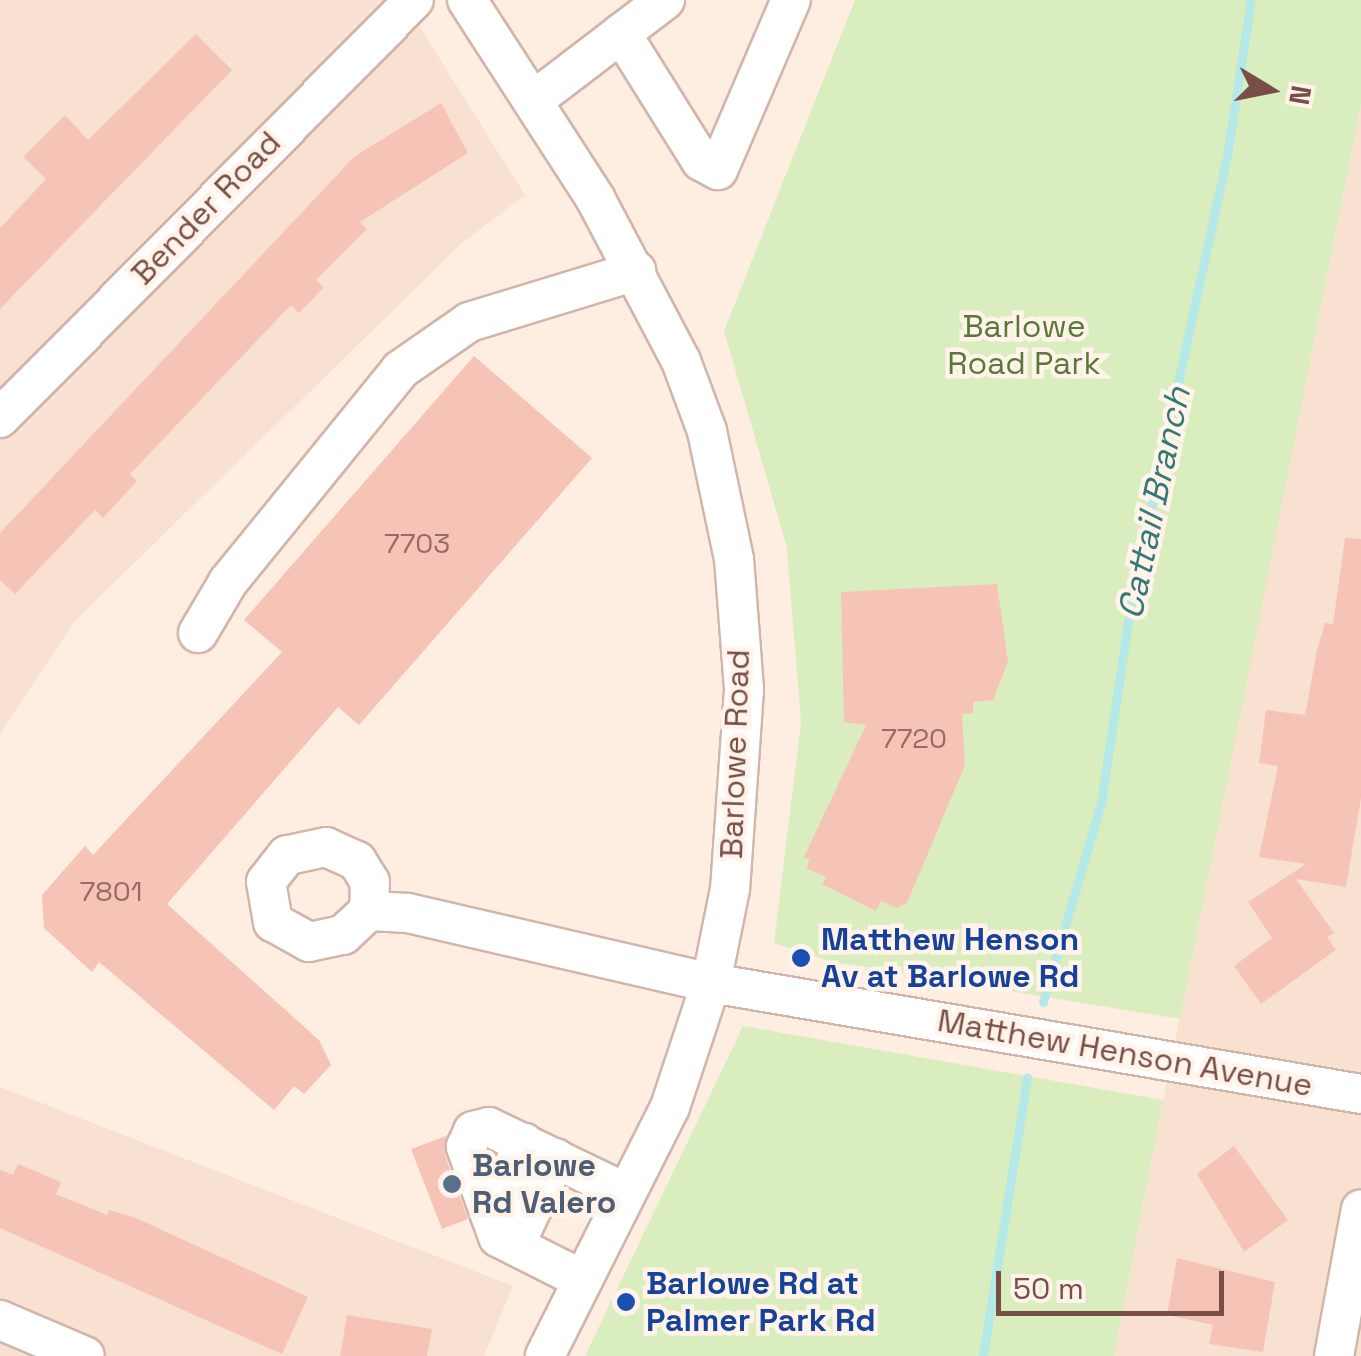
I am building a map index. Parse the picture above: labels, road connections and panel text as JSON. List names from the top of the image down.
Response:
{
  "streets": {
    "street": ["Bender Road", "Barlowe Road", "Matthew Henson Avenue"]
  },
  "crossings": [
    ["Barlowe Road", "Matthew Henson Avenue"]
  ],
  "water": ["Cattail Branch"],
  "parks": ["Barlowe Road Park"],
  "places": ["Matthew Henson Av at Barlowe Rd", "Barlowe Rd Valero", "Barlowe Rd at Palmer Park Rd"],
  "house_numbers": ["7703", "7720", "7801"],
  "scale_bar": "50 m",
  "north": "right"
}
